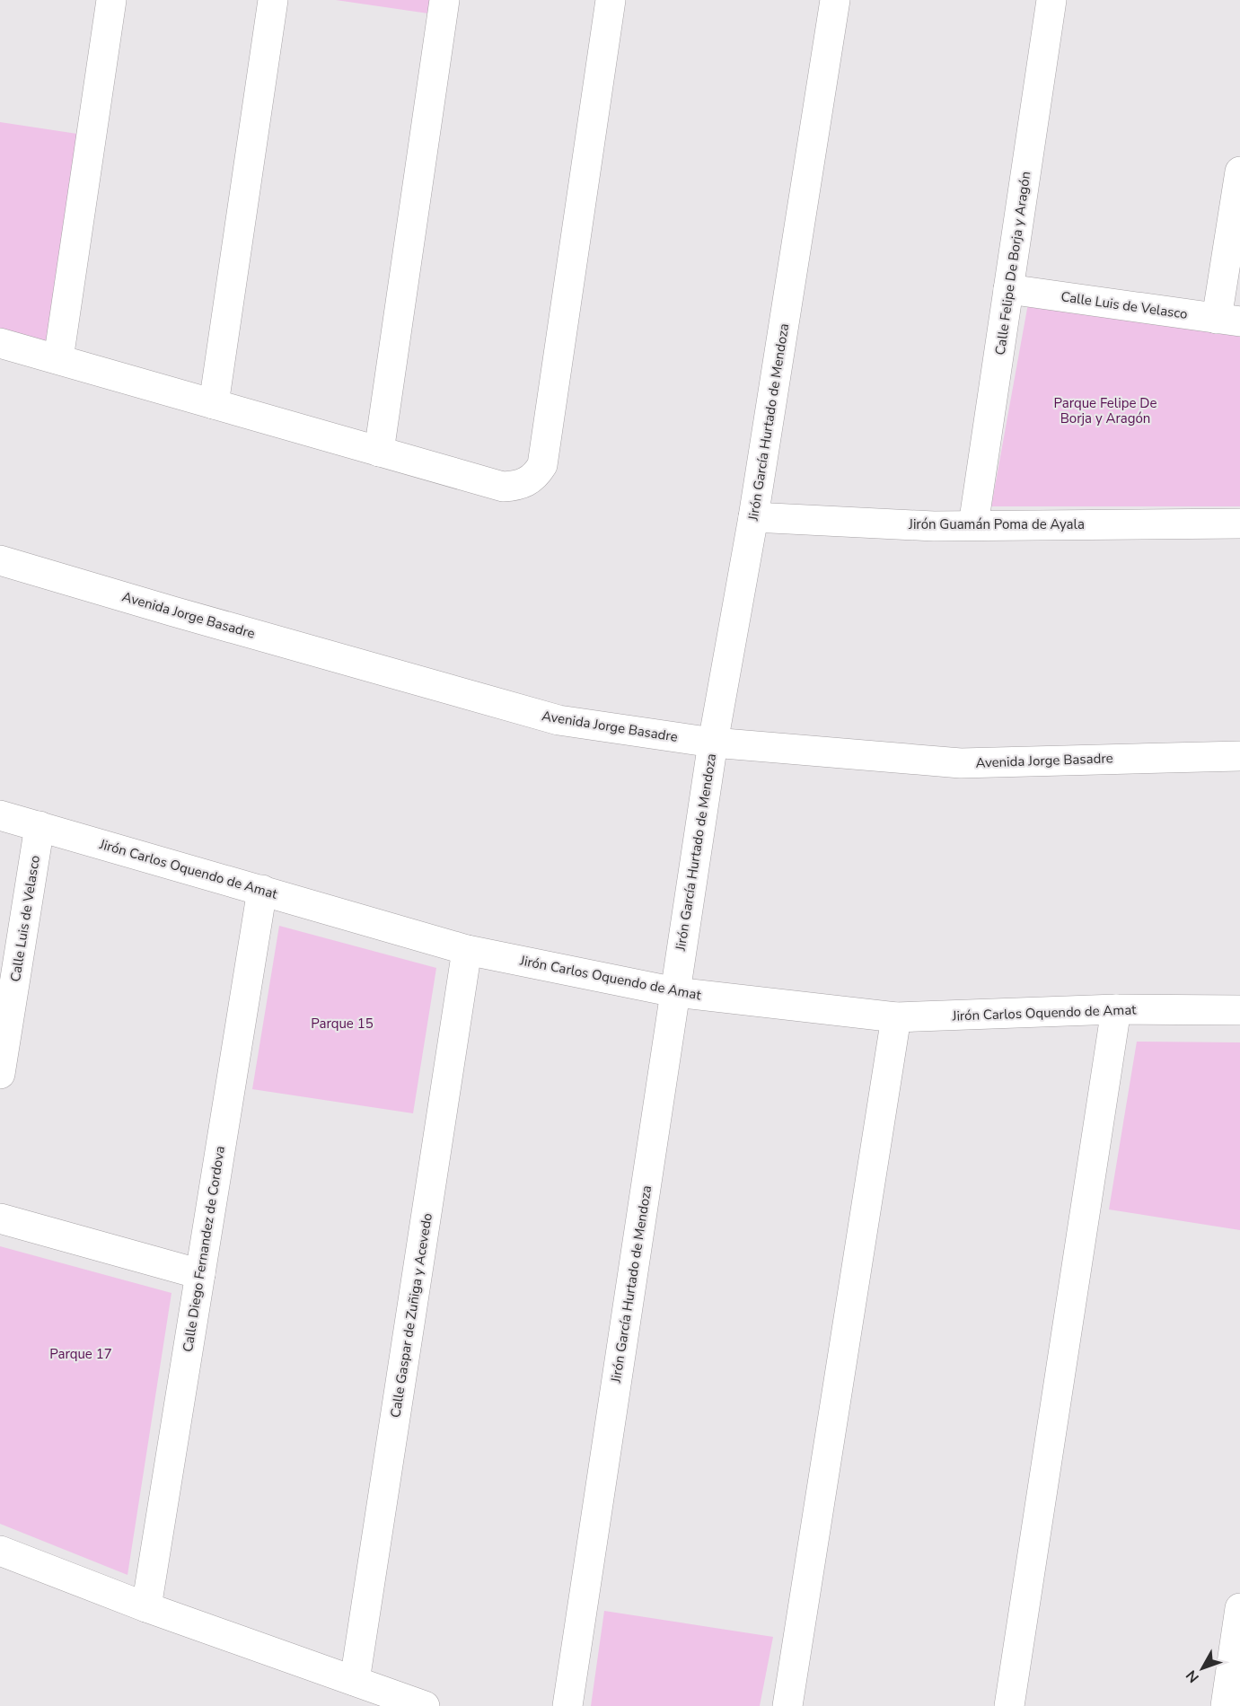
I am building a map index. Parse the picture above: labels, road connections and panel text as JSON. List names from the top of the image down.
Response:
{
  "streets": {
    "street": [
      "Calle Felipe De Borja y Aragón",
      "Calle Luis de Velasco",
      "Jirón García Hurtado de Mendoza",
      "Jirón Guamán Poma de Ayala",
      "Avenida Jorge Basadre",
      "Jirón Carlos Oquendo de Amat",
      "Calle Diego Fernandez de Cordova",
      "Calle Gaspar de Zuñiga y Acevedo"
    ]
  },
  "crossings": [
    ["Calle Felipe De Borja y Aragón", "Calle Luis de Velasco"],
    ["Calle Felipe De Borja y Aragón", "Jirón Guamán Poma de Ayala"],
    ["Calle Luis de Velasco", "Jirón Carlos Oquendo de Amat"],
    ["Jirón García Hurtado de Mendoza", "Jirón Guamán Poma de Ayala"],
    ["Jirón García Hurtado de Mendoza", "Avenida Jorge Basadre"],
    ["Jirón García Hurtado de Mendoza", "Jirón Carlos Oquendo de Amat"],
    ["Jirón Carlos Oquendo de Amat", "Calle Diego Fernandez de Cordova"],
    ["Jirón Carlos Oquendo de Amat", "Calle Gaspar de Zuñiga y Acevedo"]
  ],
  "parks": ["Parque Felipe De Borja y Aragón", "Parque 15", "Parque 17"],
  "north": "bottom left"
}
